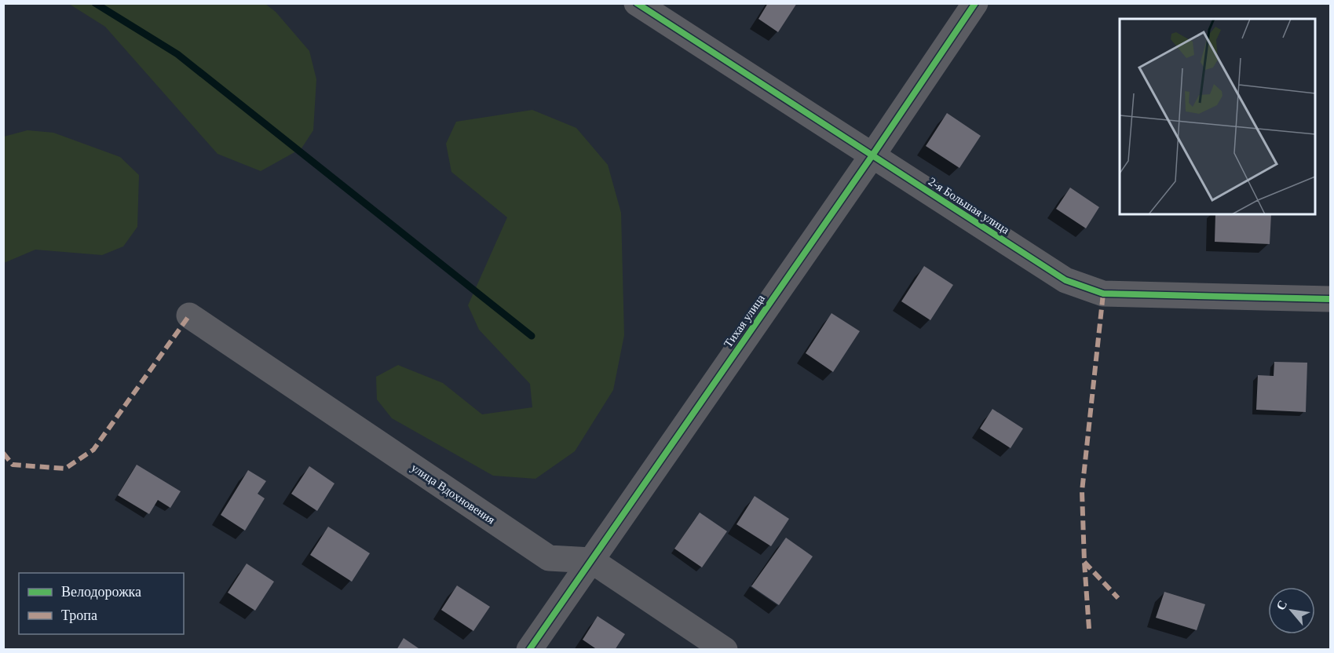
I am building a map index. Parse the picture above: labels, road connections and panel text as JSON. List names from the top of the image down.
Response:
{
  "streets": {
    "street": ["2-я Большая улица", "Тихая улица", "улица Вдохновения"]
  },
  "crossings": [
    ["2-я Большая улица", "Тихая улица"],
    ["Тихая улица", "улица Вдохновения"]
  ],
  "legend": ["Велодорожка", "Тропа"],
  "north": "top left"
}
